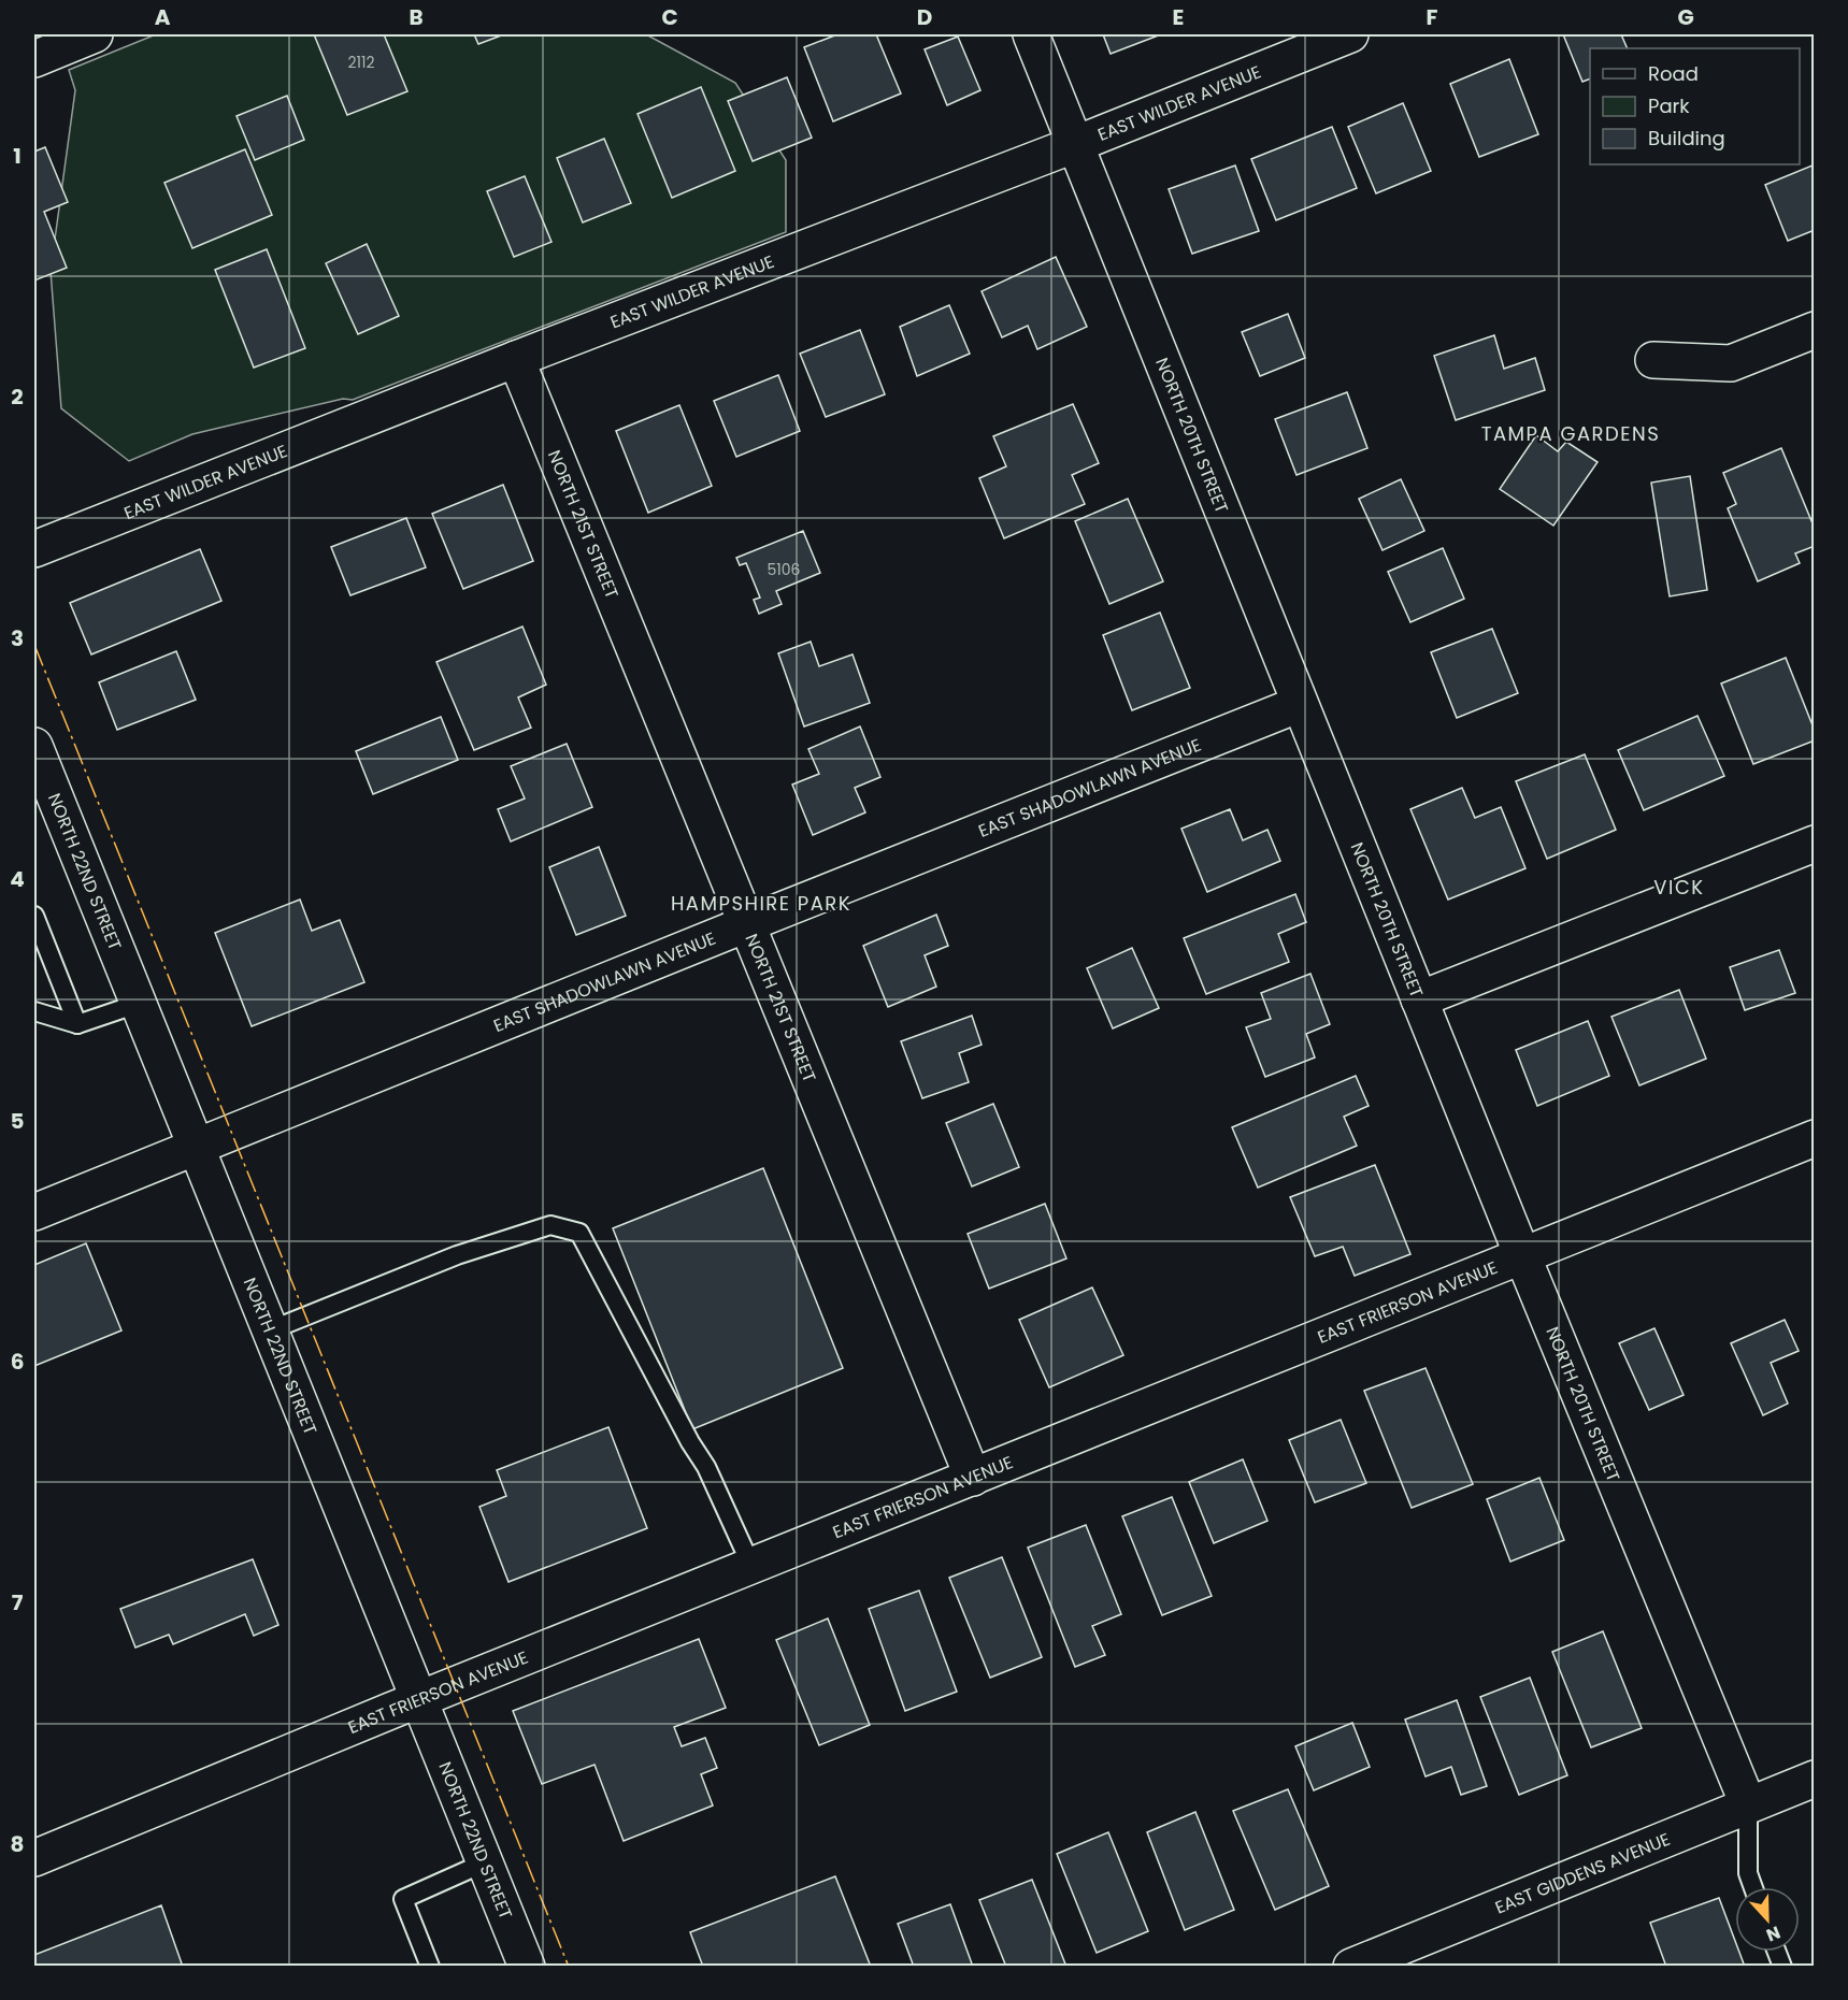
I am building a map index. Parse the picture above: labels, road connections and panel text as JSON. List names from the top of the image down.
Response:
{
  "streets": {
    "street": [
      "EAST WILDER AVENUE",
      "NORTH 20TH STREET",
      "NORTH 21ST STREET",
      "EAST SHADOWLAWN AVENUE",
      "NORTH 22ND STREET",
      "EAST FRIERSON AVENUE",
      "EAST GIDDENS AVENUE"
    ]
  },
  "crossings": [
    ["EAST WILDER AVENUE", "NORTH 20TH STREET"],
    ["EAST WILDER AVENUE", "NORTH 21ST STREET"],
    ["NORTH 20TH STREET", "EAST SHADOWLAWN AVENUE"],
    ["NORTH 20TH STREET", "EAST FRIERSON AVENUE"],
    ["NORTH 20TH STREET", "EAST GIDDENS AVENUE"],
    ["NORTH 21ST STREET", "EAST SHADOWLAWN AVENUE"],
    ["NORTH 21ST STREET", "EAST FRIERSON AVENUE"],
    ["EAST SHADOWLAWN AVENUE", "NORTH 22ND STREET"],
    ["NORTH 22ND STREET", "EAST FRIERSON AVENUE"]
  ],
  "districts": ["TAMPA GARDENS", "VICK", "HAMPSHIRE PARK"],
  "house_numbers": ["2112", "5106"],
  "legend": ["Road", "Park", "Building"],
  "north": "bottom",
  "grid": {
    "columns": [
      "A",
      "B",
      "C",
      "D",
      "E",
      "F",
      "G"
    ],
    "rows": [
      "1",
      "2",
      "3",
      "4",
      "5",
      "6",
      "7",
      "8"
    ]
  }
}
